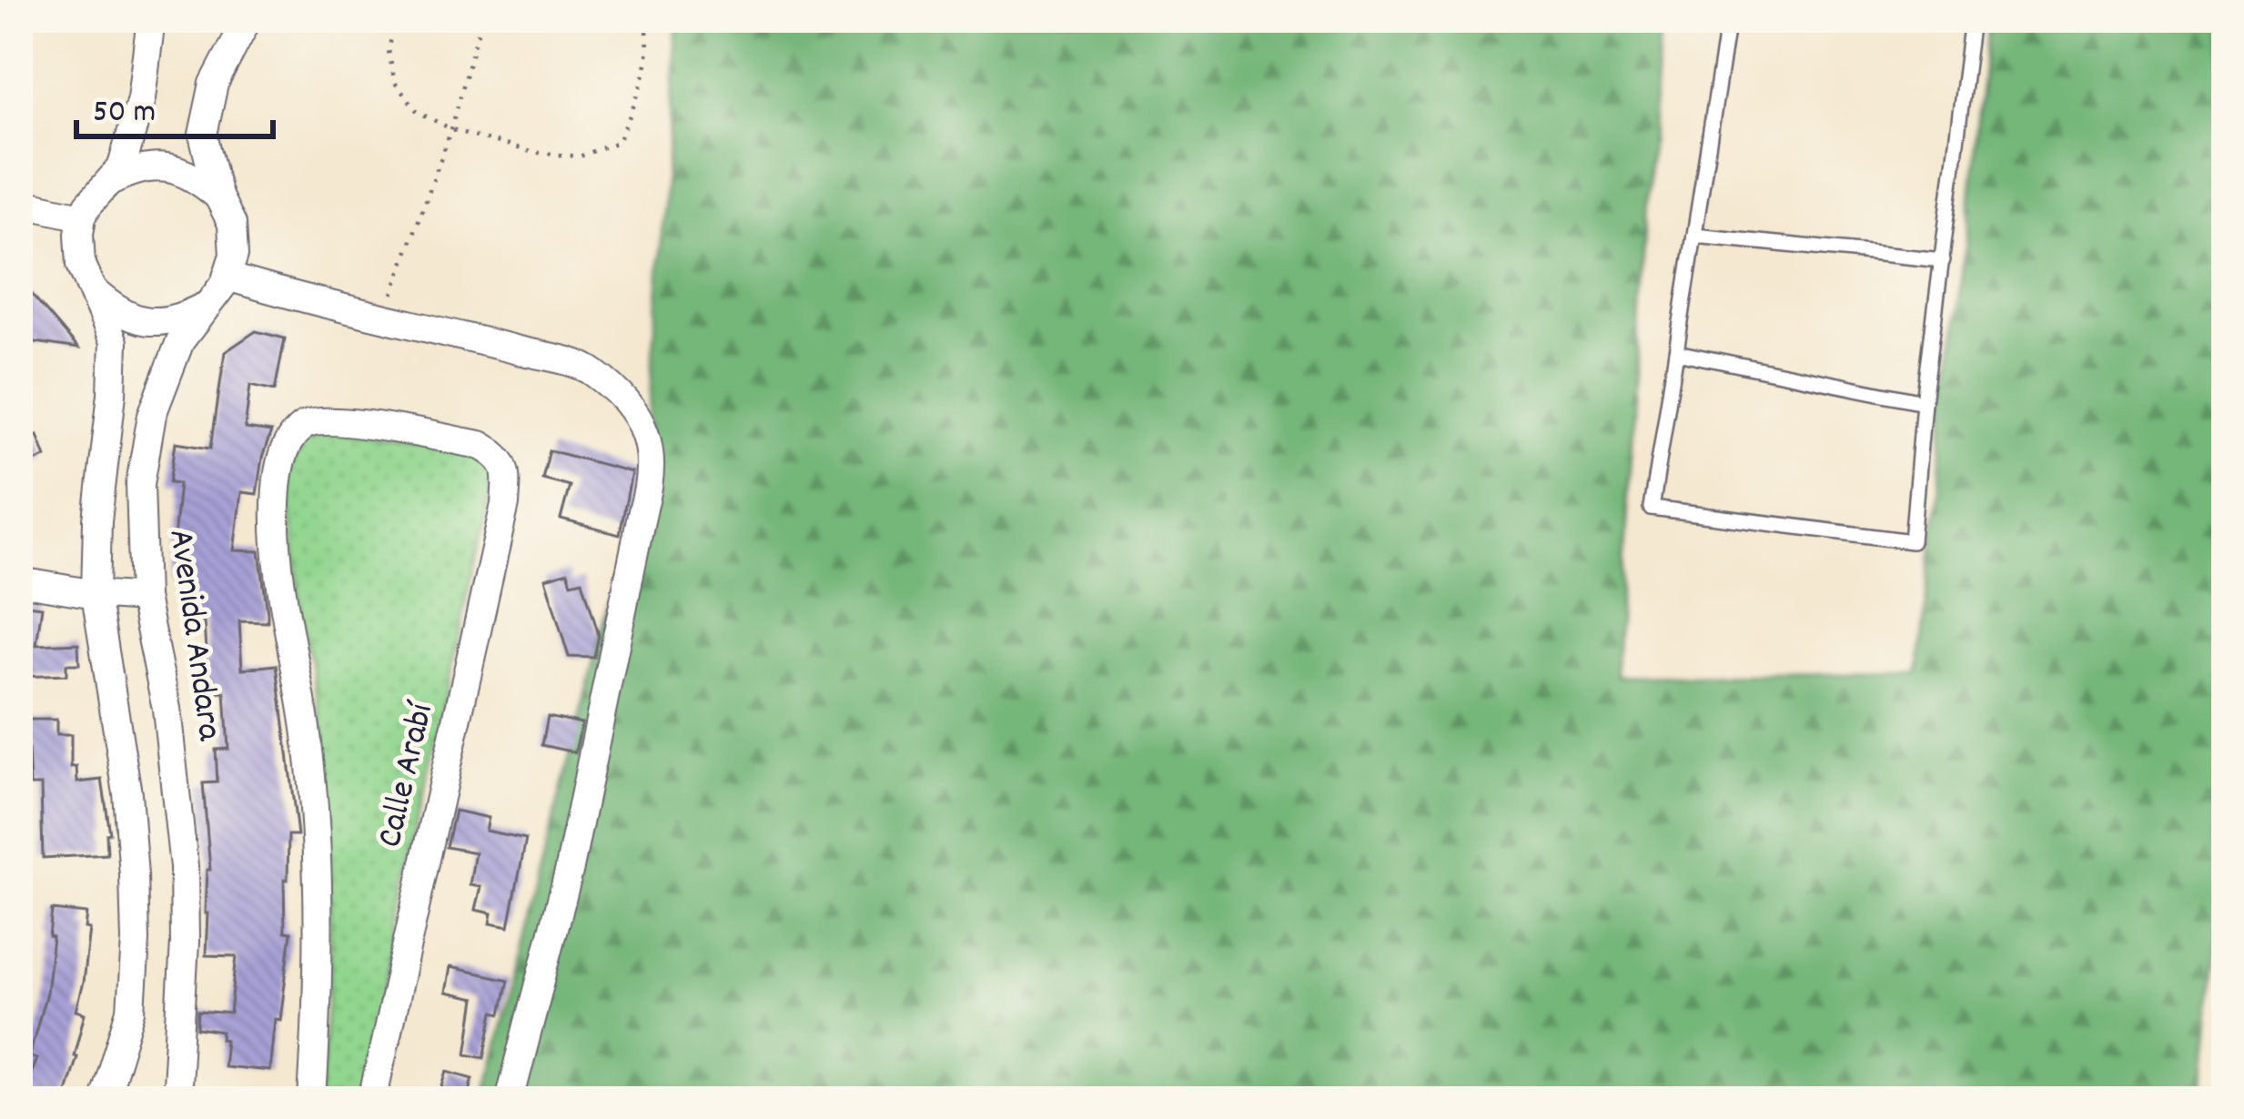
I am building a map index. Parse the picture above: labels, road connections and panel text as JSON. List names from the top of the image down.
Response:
{
  "streets": {
    "street": ["Avenida Andara", "Calle Arabí"]
  },
  "scale_bar": "50 m"
}
